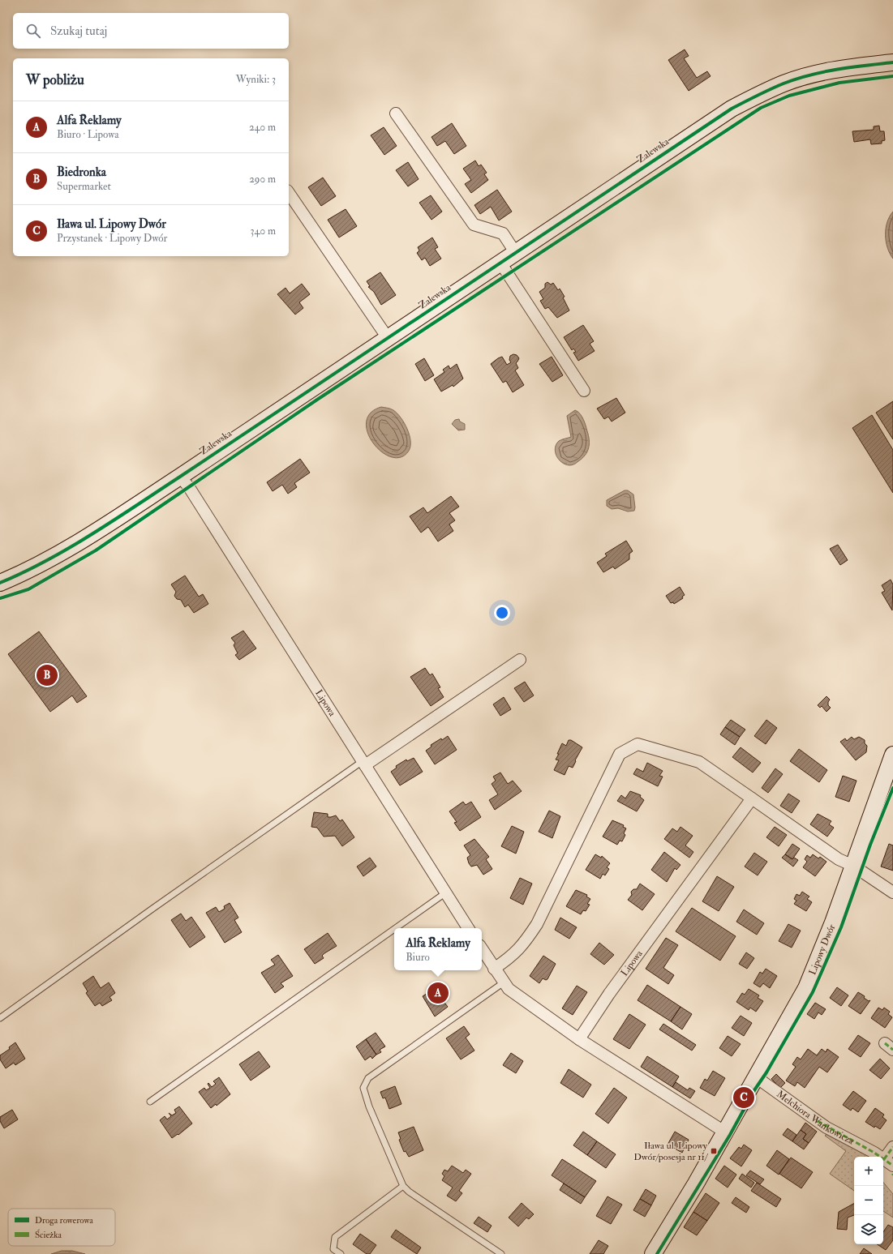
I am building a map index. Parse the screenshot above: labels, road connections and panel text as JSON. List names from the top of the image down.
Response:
{
  "streets": {
    "street": [
      "Zalewska",
      "Lipowa",
      "Lipowy Dwór",
      "Melchiora Wańkowicza"
    ]
  },
  "crossings": [
    ["Zalewska", "Lipowa"],
    ["Lipowy Dwór", "Melchiora Wańkowicza"]
  ],
  "places": {
    "transit": ["Iława ul. Lipowy Dwór/posesja nr 11/"]
  },
  "legend": ["Droga rowerowa", "Ścieżka"],
  "page": {
    "search": "Szukaj tutaj",
    "heading": ["W pobliżu", "Wyniki: 3"],
    "list": [
      {
        "mark": "A",
        "name": "Alfa Reklamy",
        "note": "Biuro · Lipowa",
        "value": "240 m"
      },
      {
        "mark": "B",
        "name": "Biedronka",
        "note": "Supermarket",
        "value": "290 m"
      },
      {
        "mark": "C",
        "name": "Iława ul. Lipowy Dwór",
        "note": "Przystanek · Lipowy Dwór",
        "value": "340 m"
      }
    ],
    "pins": ["B", "A", "C"],
    "popup": ["Alfa Reklamy", "Biuro"],
    "map_buttons": ["+", "−"]
  }
}
